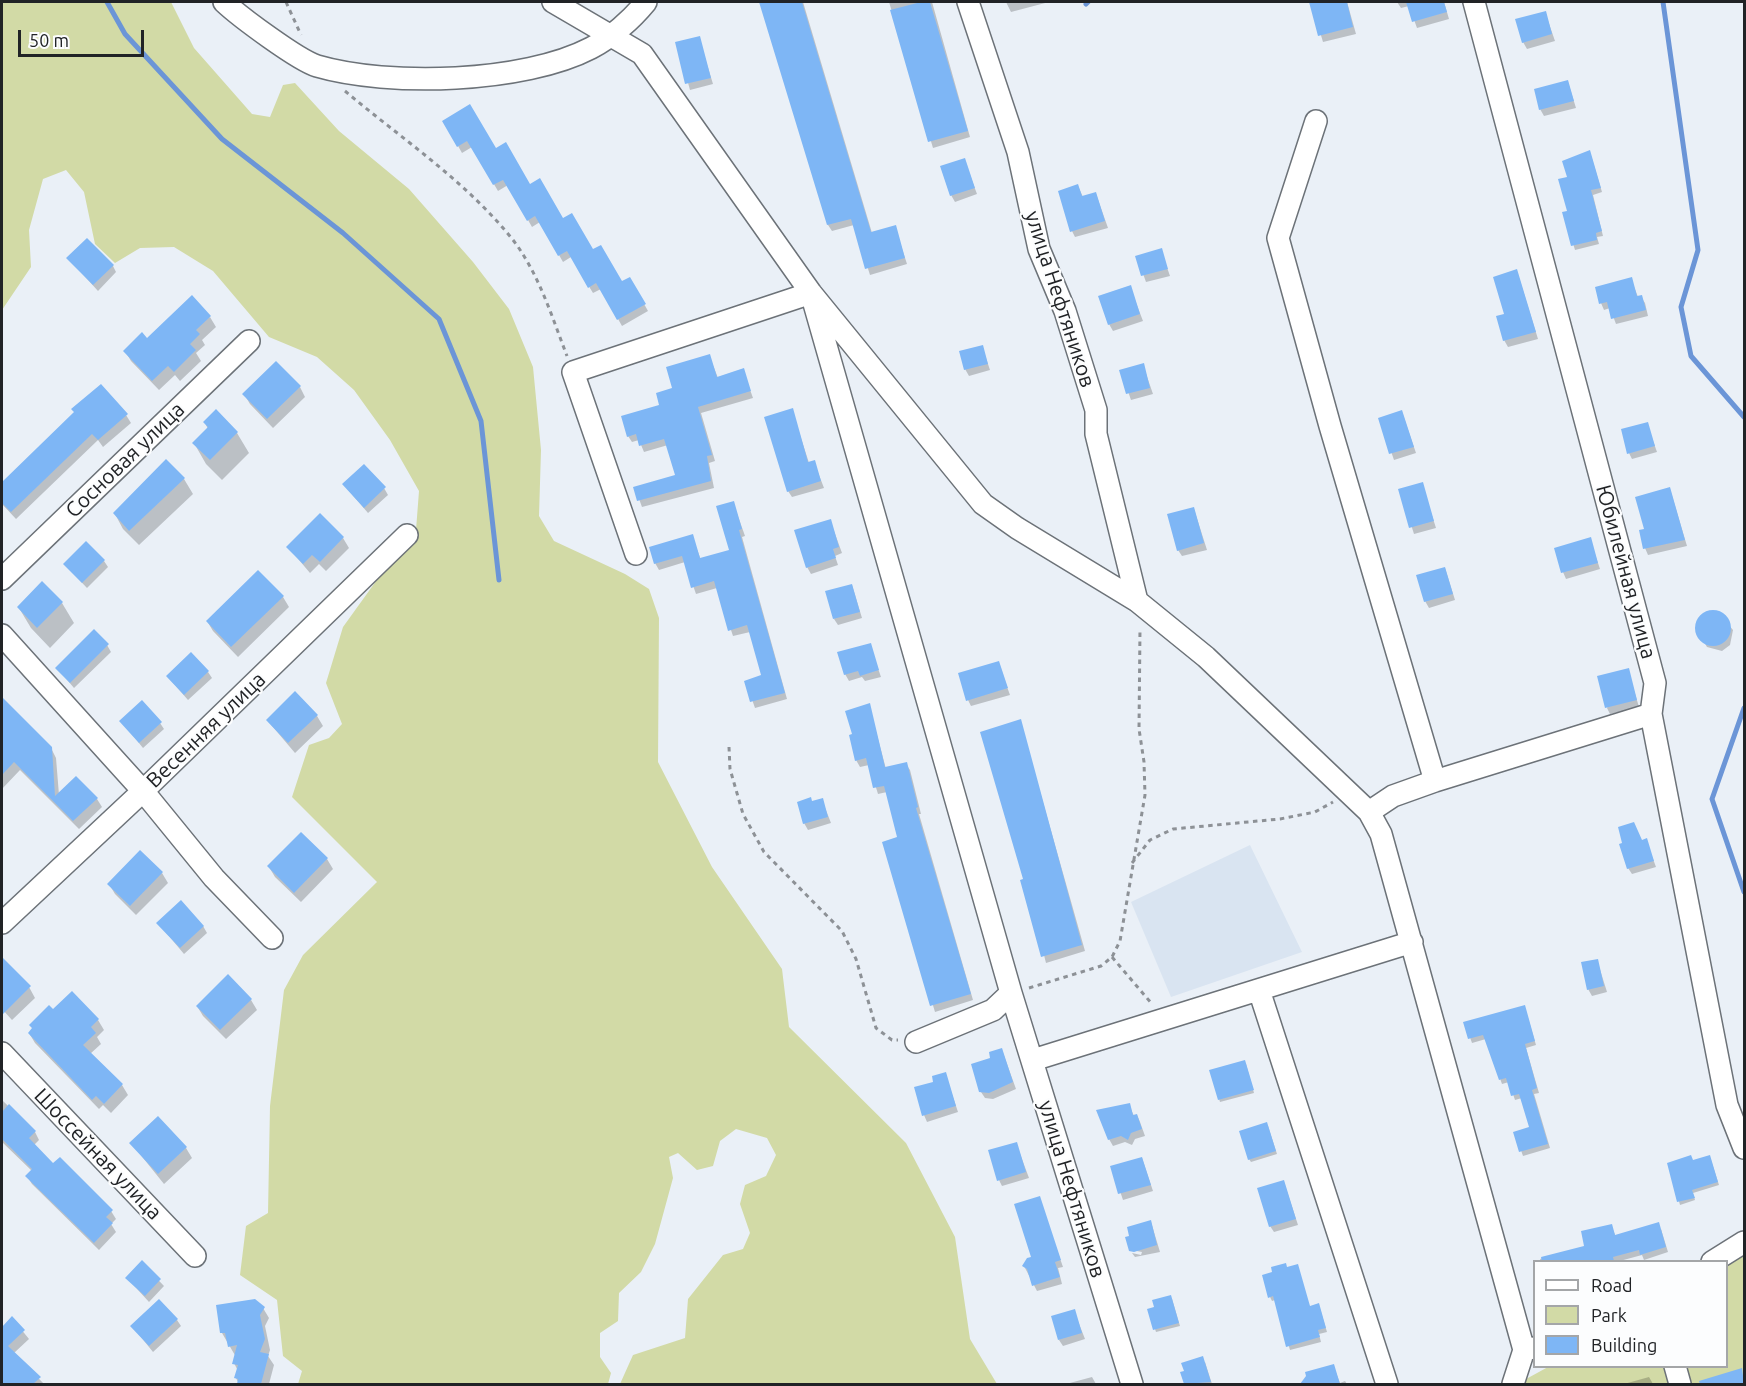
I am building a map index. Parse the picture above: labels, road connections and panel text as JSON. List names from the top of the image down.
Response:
{
  "streets": {
    "street": [
      "улица Нефтяников",
      "Сосновая улица",
      "Юбилейная улица",
      "Весенняя улица",
      "Шоссейная улица"
    ]
  },
  "legend": ["Road", "Park", "Building"],
  "scale_bar": "50 m"
}
